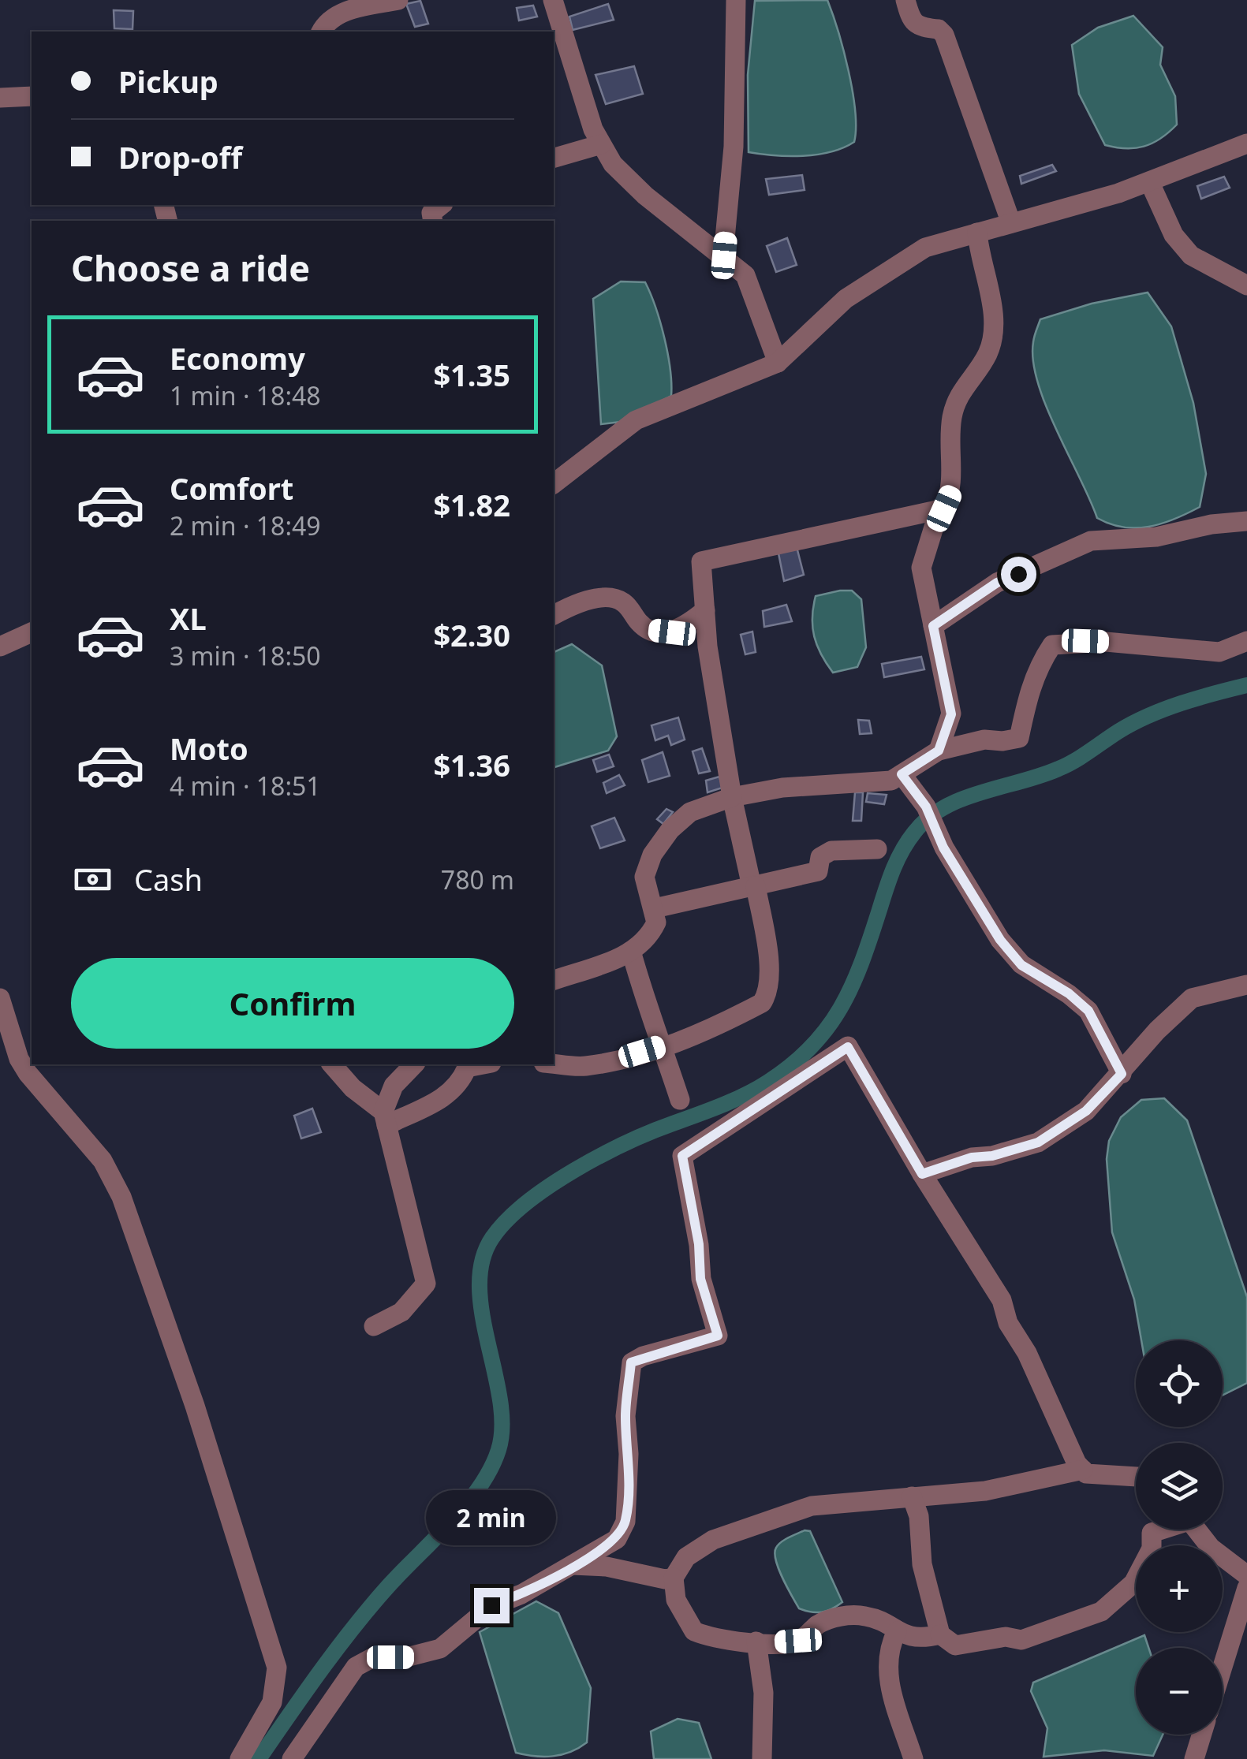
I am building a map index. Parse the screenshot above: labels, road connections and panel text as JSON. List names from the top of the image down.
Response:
{
  "page": {
    "banner": ["Pickup", "Drop-off"],
    "heading": "Choose a ride",
    "list": [
      {
        "name": "Economy",
        "note": "1 min · 18:48",
        "value": "$1.35"
      },
      {
        "name": "Comfort",
        "note": "2 min · 18:49",
        "value": "$1.82"
      },
      {
        "name": "XL",
        "note": "3 min · 18:50",
        "value": "$2.30"
      },
      {
        "name": "Moto",
        "note": "4 min · 18:51",
        "value": "$1.36"
      }
    ],
    "pay": ["Cash", "780 m"],
    "buttons": "Confirm",
    "map_buttons": ["+", "−"],
    "bubble": "2 min"
  }
}
